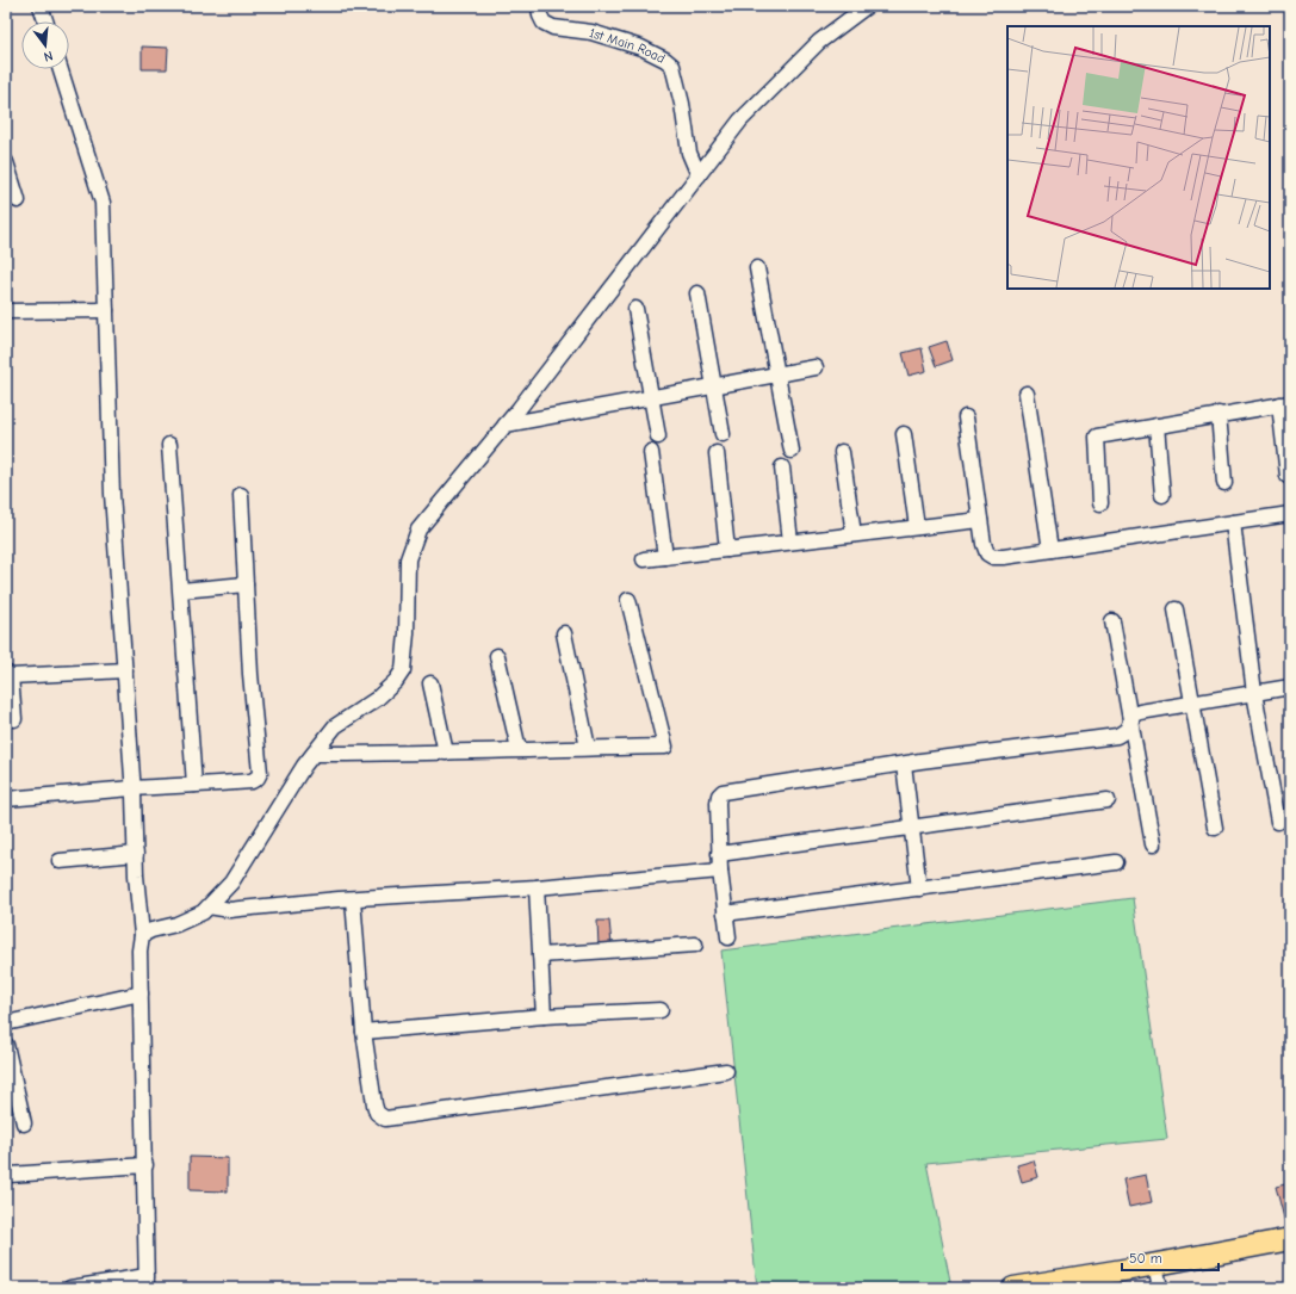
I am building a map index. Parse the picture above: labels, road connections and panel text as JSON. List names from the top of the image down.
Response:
{
  "streets": {
    "street": ["1st Main Road"]
  },
  "scale_bar": "50 m",
  "north": "bottom"
}
